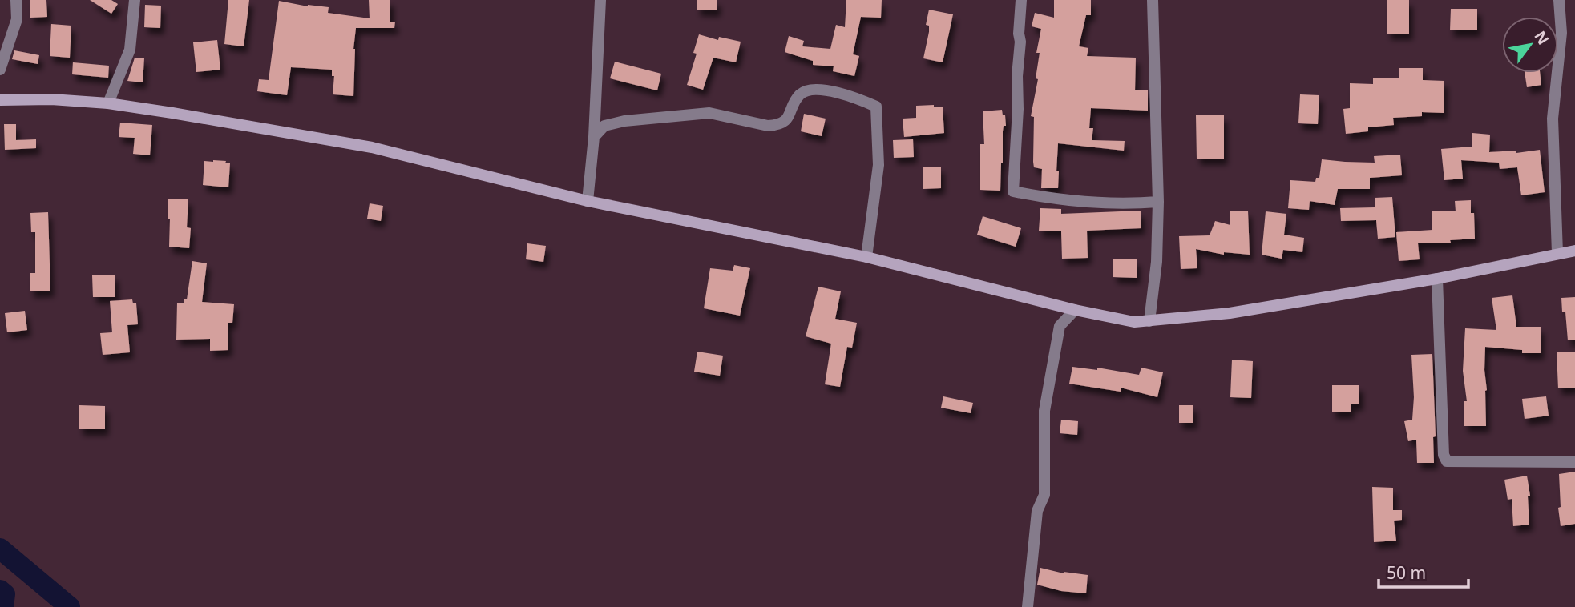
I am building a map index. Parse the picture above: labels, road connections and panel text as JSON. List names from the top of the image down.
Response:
{
  "scale_bar": "50 m",
  "north": "top right"
}
